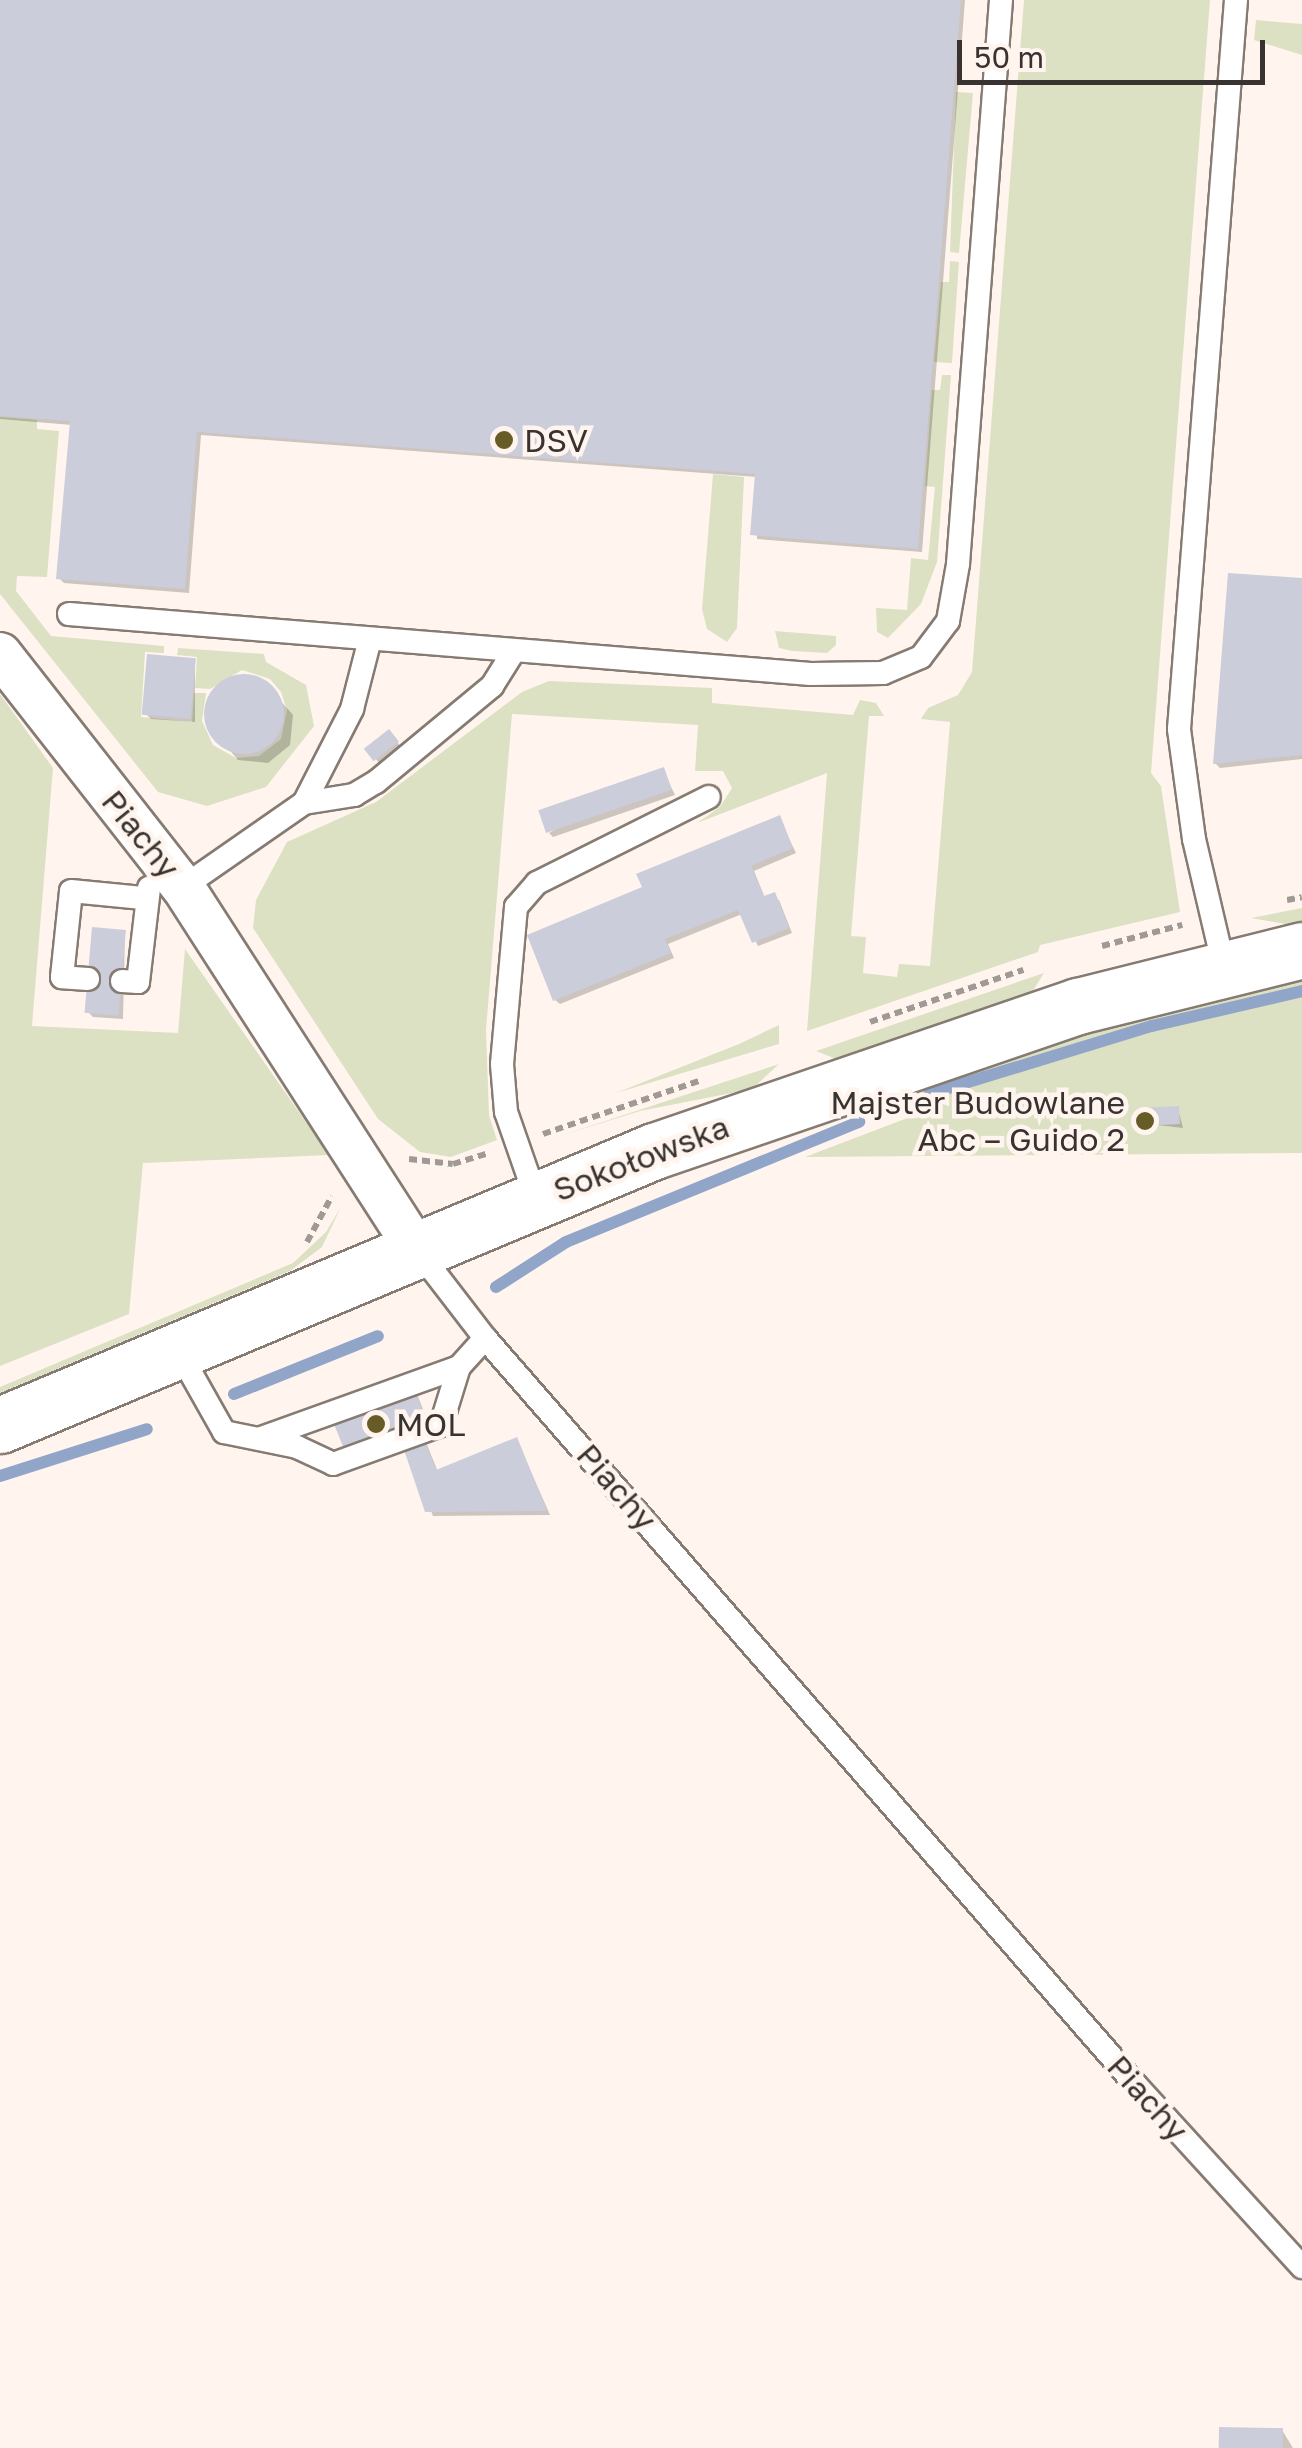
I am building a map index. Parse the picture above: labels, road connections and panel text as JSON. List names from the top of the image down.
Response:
{
  "streets": {
    "street": ["Piachy", "Sokołowska"]
  },
  "crossings": [
    ["Piachy", "Sokołowska"]
  ],
  "places": ["DSV", "Majster Budowlane Abc – Guido 2", "MOL"],
  "scale_bar": "50 m"
}
